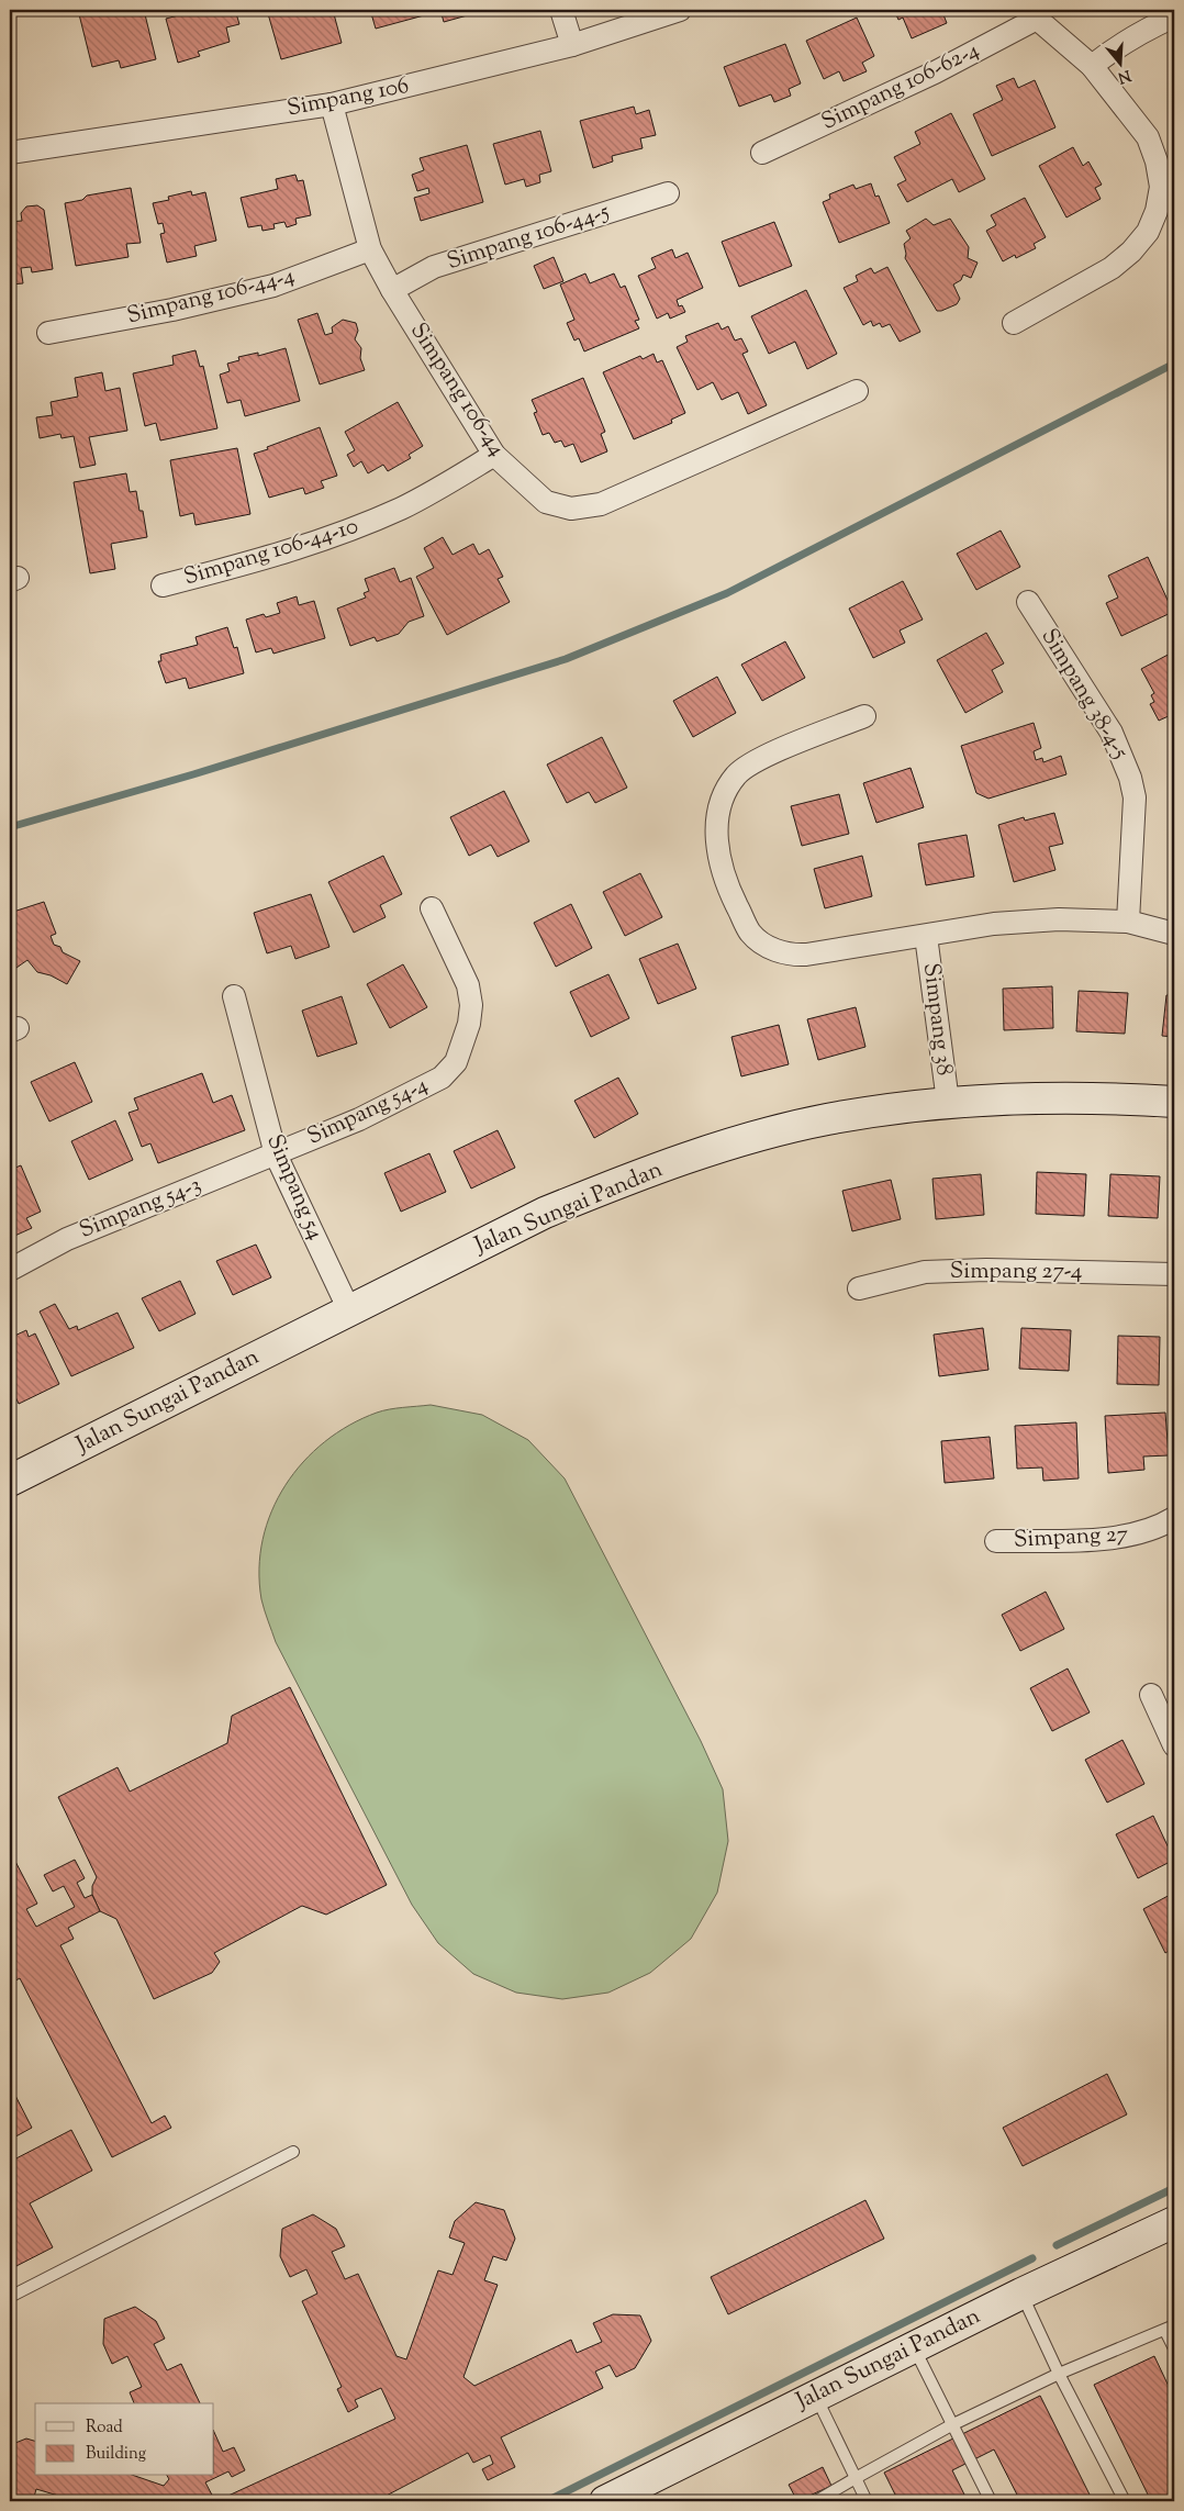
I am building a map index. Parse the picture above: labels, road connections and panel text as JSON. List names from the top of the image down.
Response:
{
  "streets": {
    "street": [
      "Simpang 106-62-4",
      "Simpang 106",
      "Simpang 106-44-5",
      "Simpang 106-44-4",
      "Simpang 106-44",
      "Simpang 106-44-10",
      "Simpang 38-4-5",
      "Simpang 38",
      "Simpang 54-4",
      "Simpang 54",
      "Simpang 54-3",
      "Jalan Sungai Pandan",
      "Simpang 27-4",
      "Simpang 27"
    ]
  },
  "crossings": [
    ["Simpang 106", "Simpang 106-44"],
    ["Simpang 106-44-5", "Simpang 106-44"],
    ["Simpang 106-44-4", "Simpang 106-44"],
    ["Simpang 106-44", "Simpang 106-44-10"],
    ["Simpang 38", "Jalan Sungai Pandan"],
    ["Simpang 54-4", "Simpang 54"],
    ["Simpang 54-4", "Simpang 54-3"],
    ["Simpang 54", "Simpang 54-3"],
    ["Simpang 54", "Jalan Sungai Pandan"]
  ],
  "legend": ["Road", "Building"],
  "north": "bottom"
}
